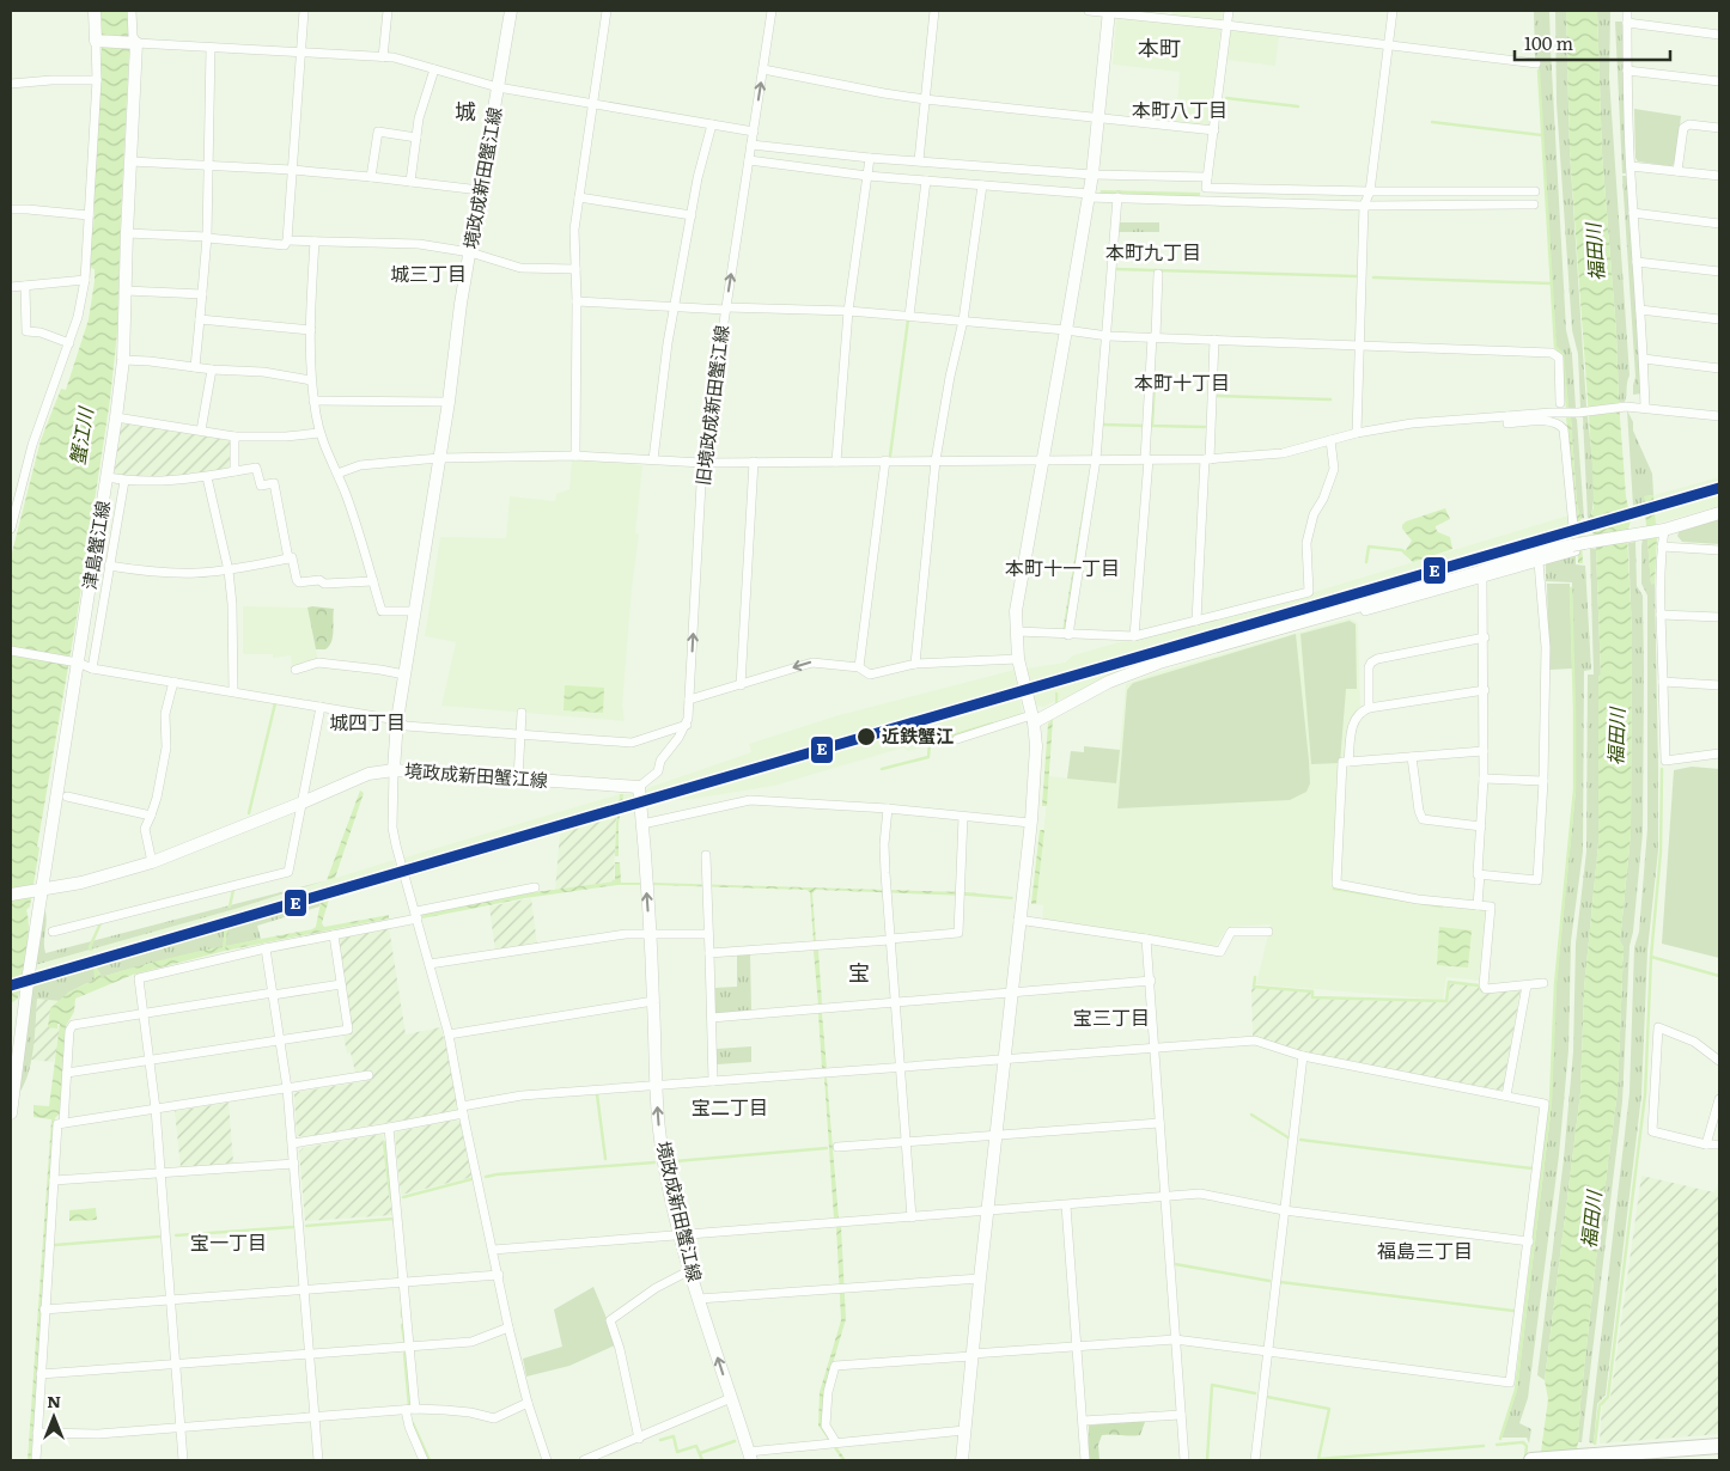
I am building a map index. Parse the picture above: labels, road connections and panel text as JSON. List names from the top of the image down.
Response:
{
  "streets": {
    "main road": ["境政成新田蟹江線", "津島蟹江線"],
    "street": ["旧境政成新田蟹江線"]
  },
  "districts": [
    "本町",
    "本町八丁目",
    "城",
    "本町九丁目",
    "城三丁目",
    "本町十丁目",
    "本町十一丁目",
    "城四丁目",
    "宝",
    "宝三丁目",
    "宝二丁目",
    "宝一丁目",
    "福島三丁目"
  ],
  "water": ["福田川", "蟹江川"],
  "places": ["近鉄蟹江"],
  "lines": ["transit line E"],
  "scale_bar": "100 m",
  "north": "top"
}
